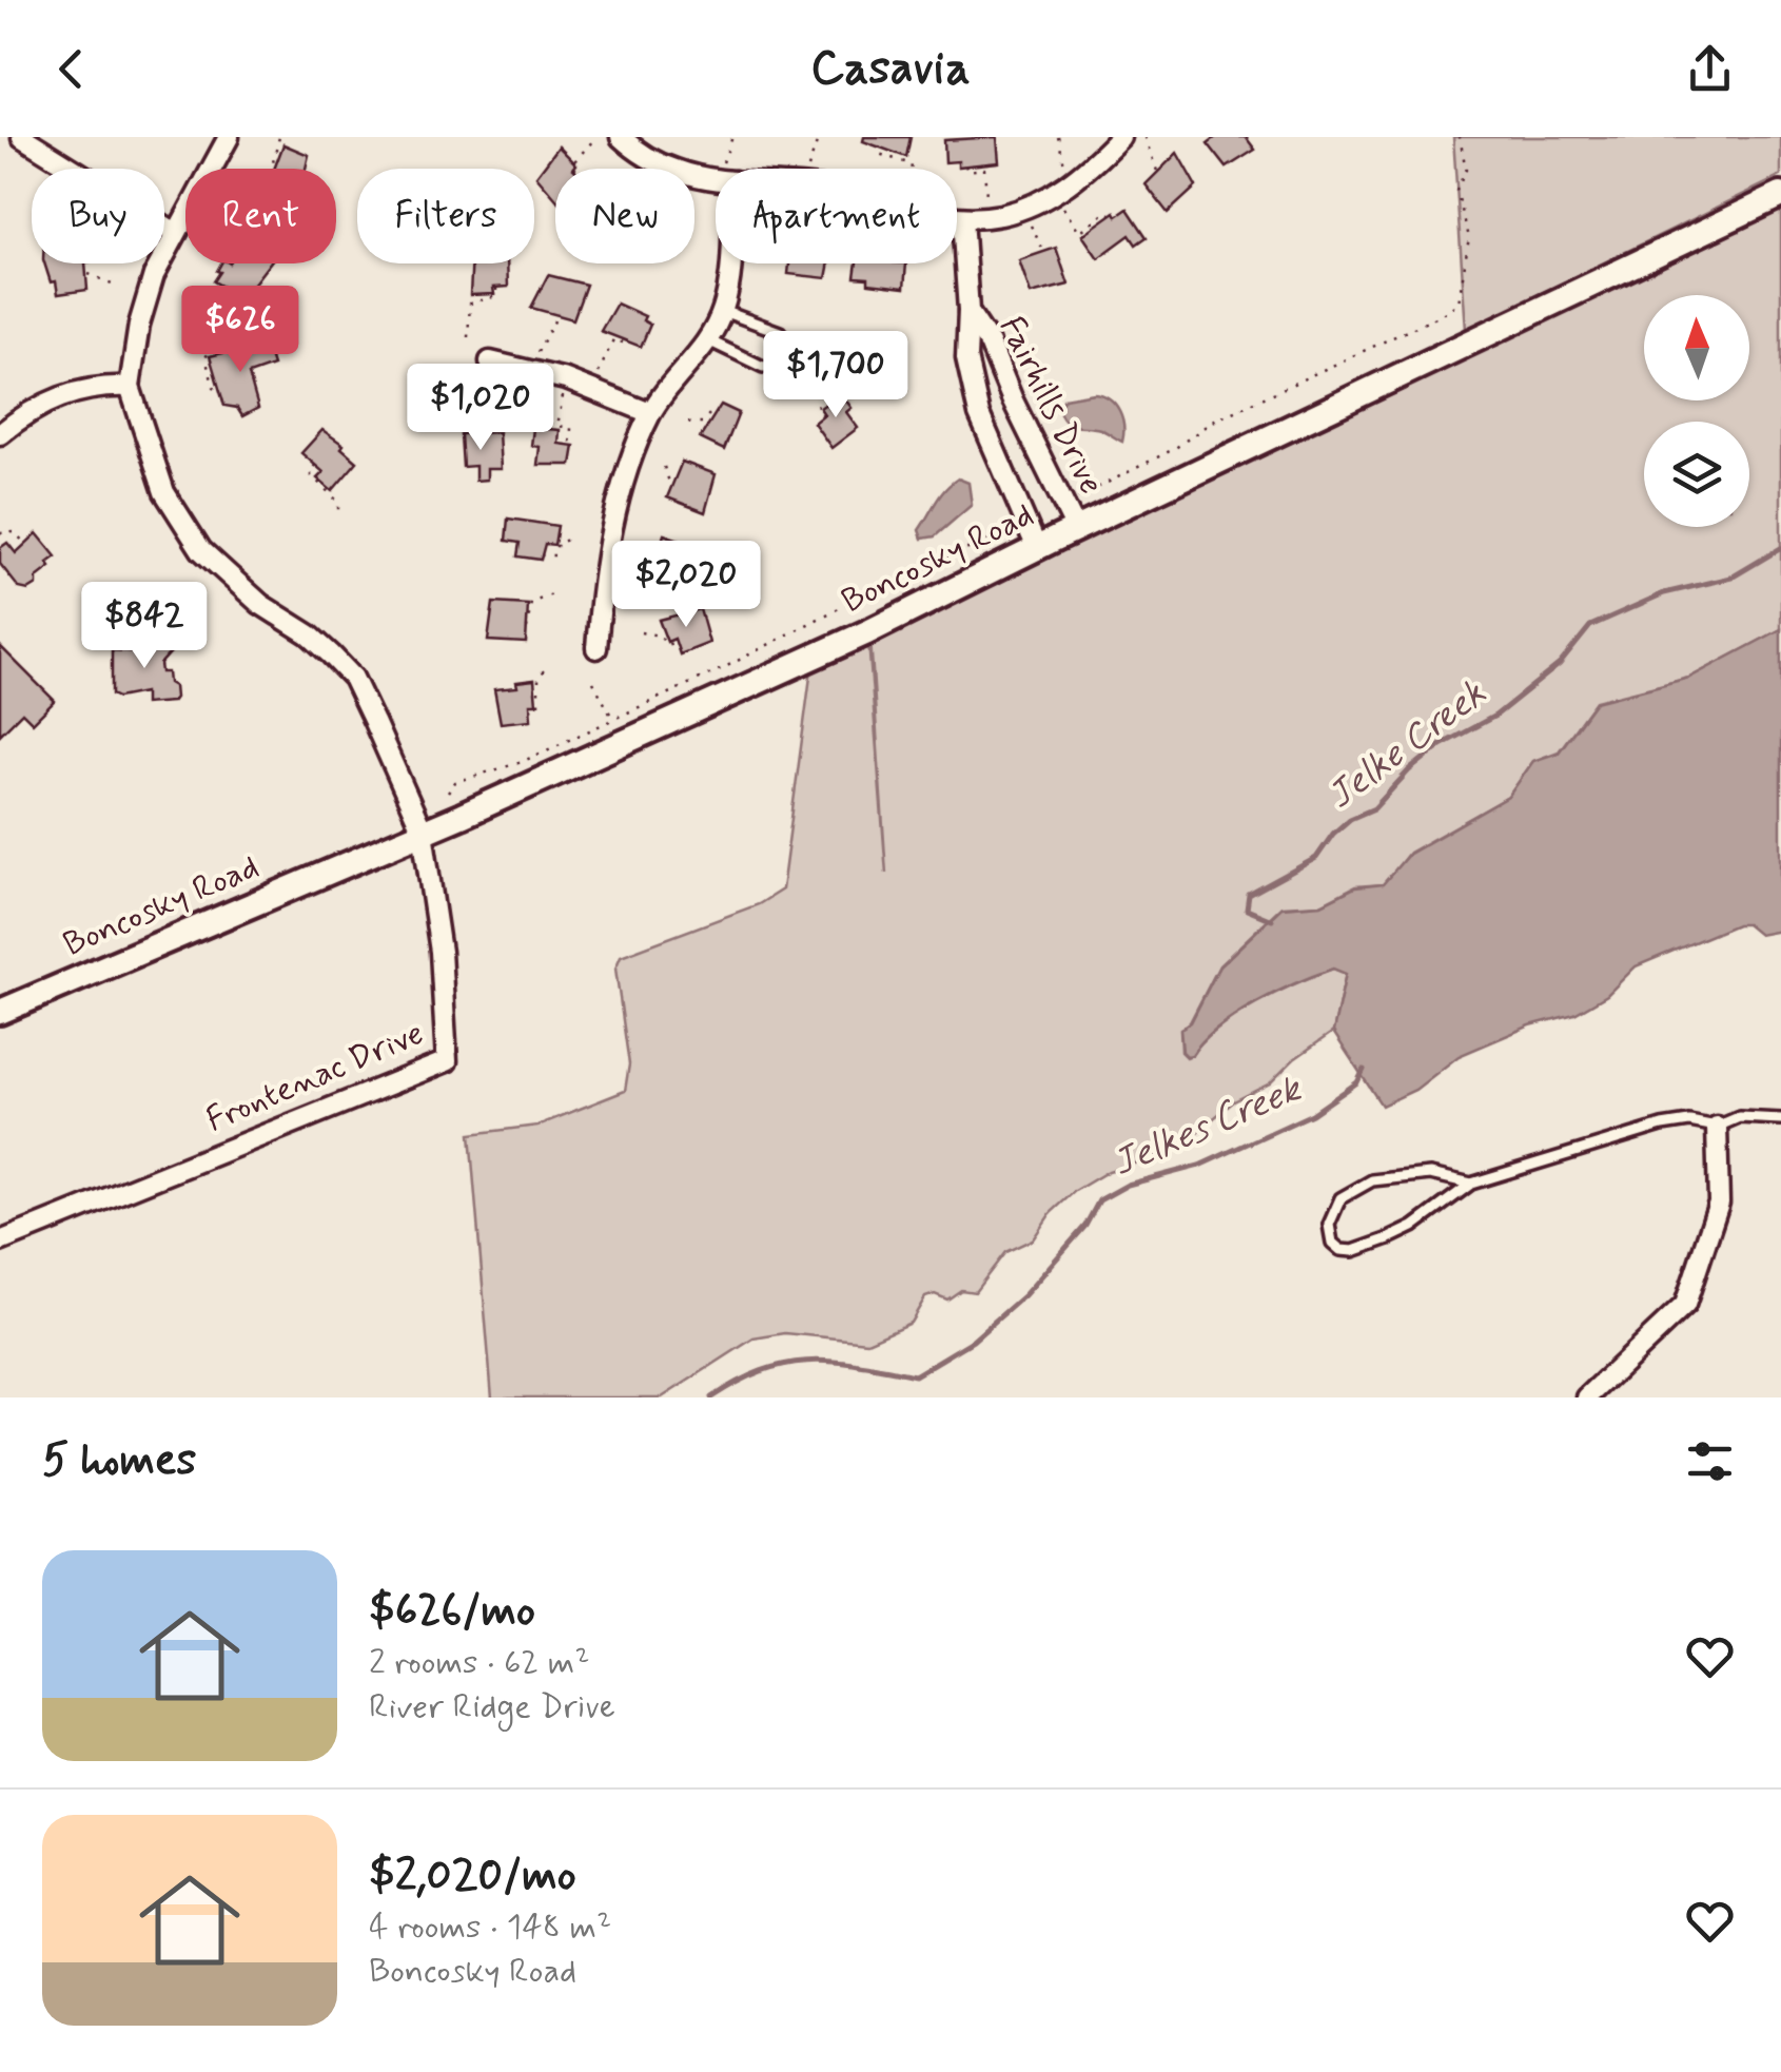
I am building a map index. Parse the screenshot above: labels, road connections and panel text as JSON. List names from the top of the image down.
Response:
{
  "streets": {
    "street": ["Fairhills Drive", "Boncosky Road", "Frontenac Drive"]
  },
  "crossings": [
    ["Fairhills Drive", "Boncosky Road"],
    ["Boncosky Road", "Frontenac Drive"]
  ],
  "water": ["Jelke Creek", "Jelkes Creek"],
  "north": "top",
  "page": {
    "header": "Casavia",
    "chip": [
      "Buy",
      "Rent",
      "Filters",
      "New",
      "Apartment"
    ],
    "price": [
      "$626",
      "$1,700",
      "$1,020",
      "$2,020",
      "$842"
    ],
    "heading": "5 homes",
    "list": [
      {
        "name": "$626/mo",
        "note": "2 rooms · 62 m² · River Ridge Drive"
      },
      {
        "name": "$2,020/mo",
        "note": "4 rooms · 148 m² · Boncosky Road"
      }
    ]
  }
}
